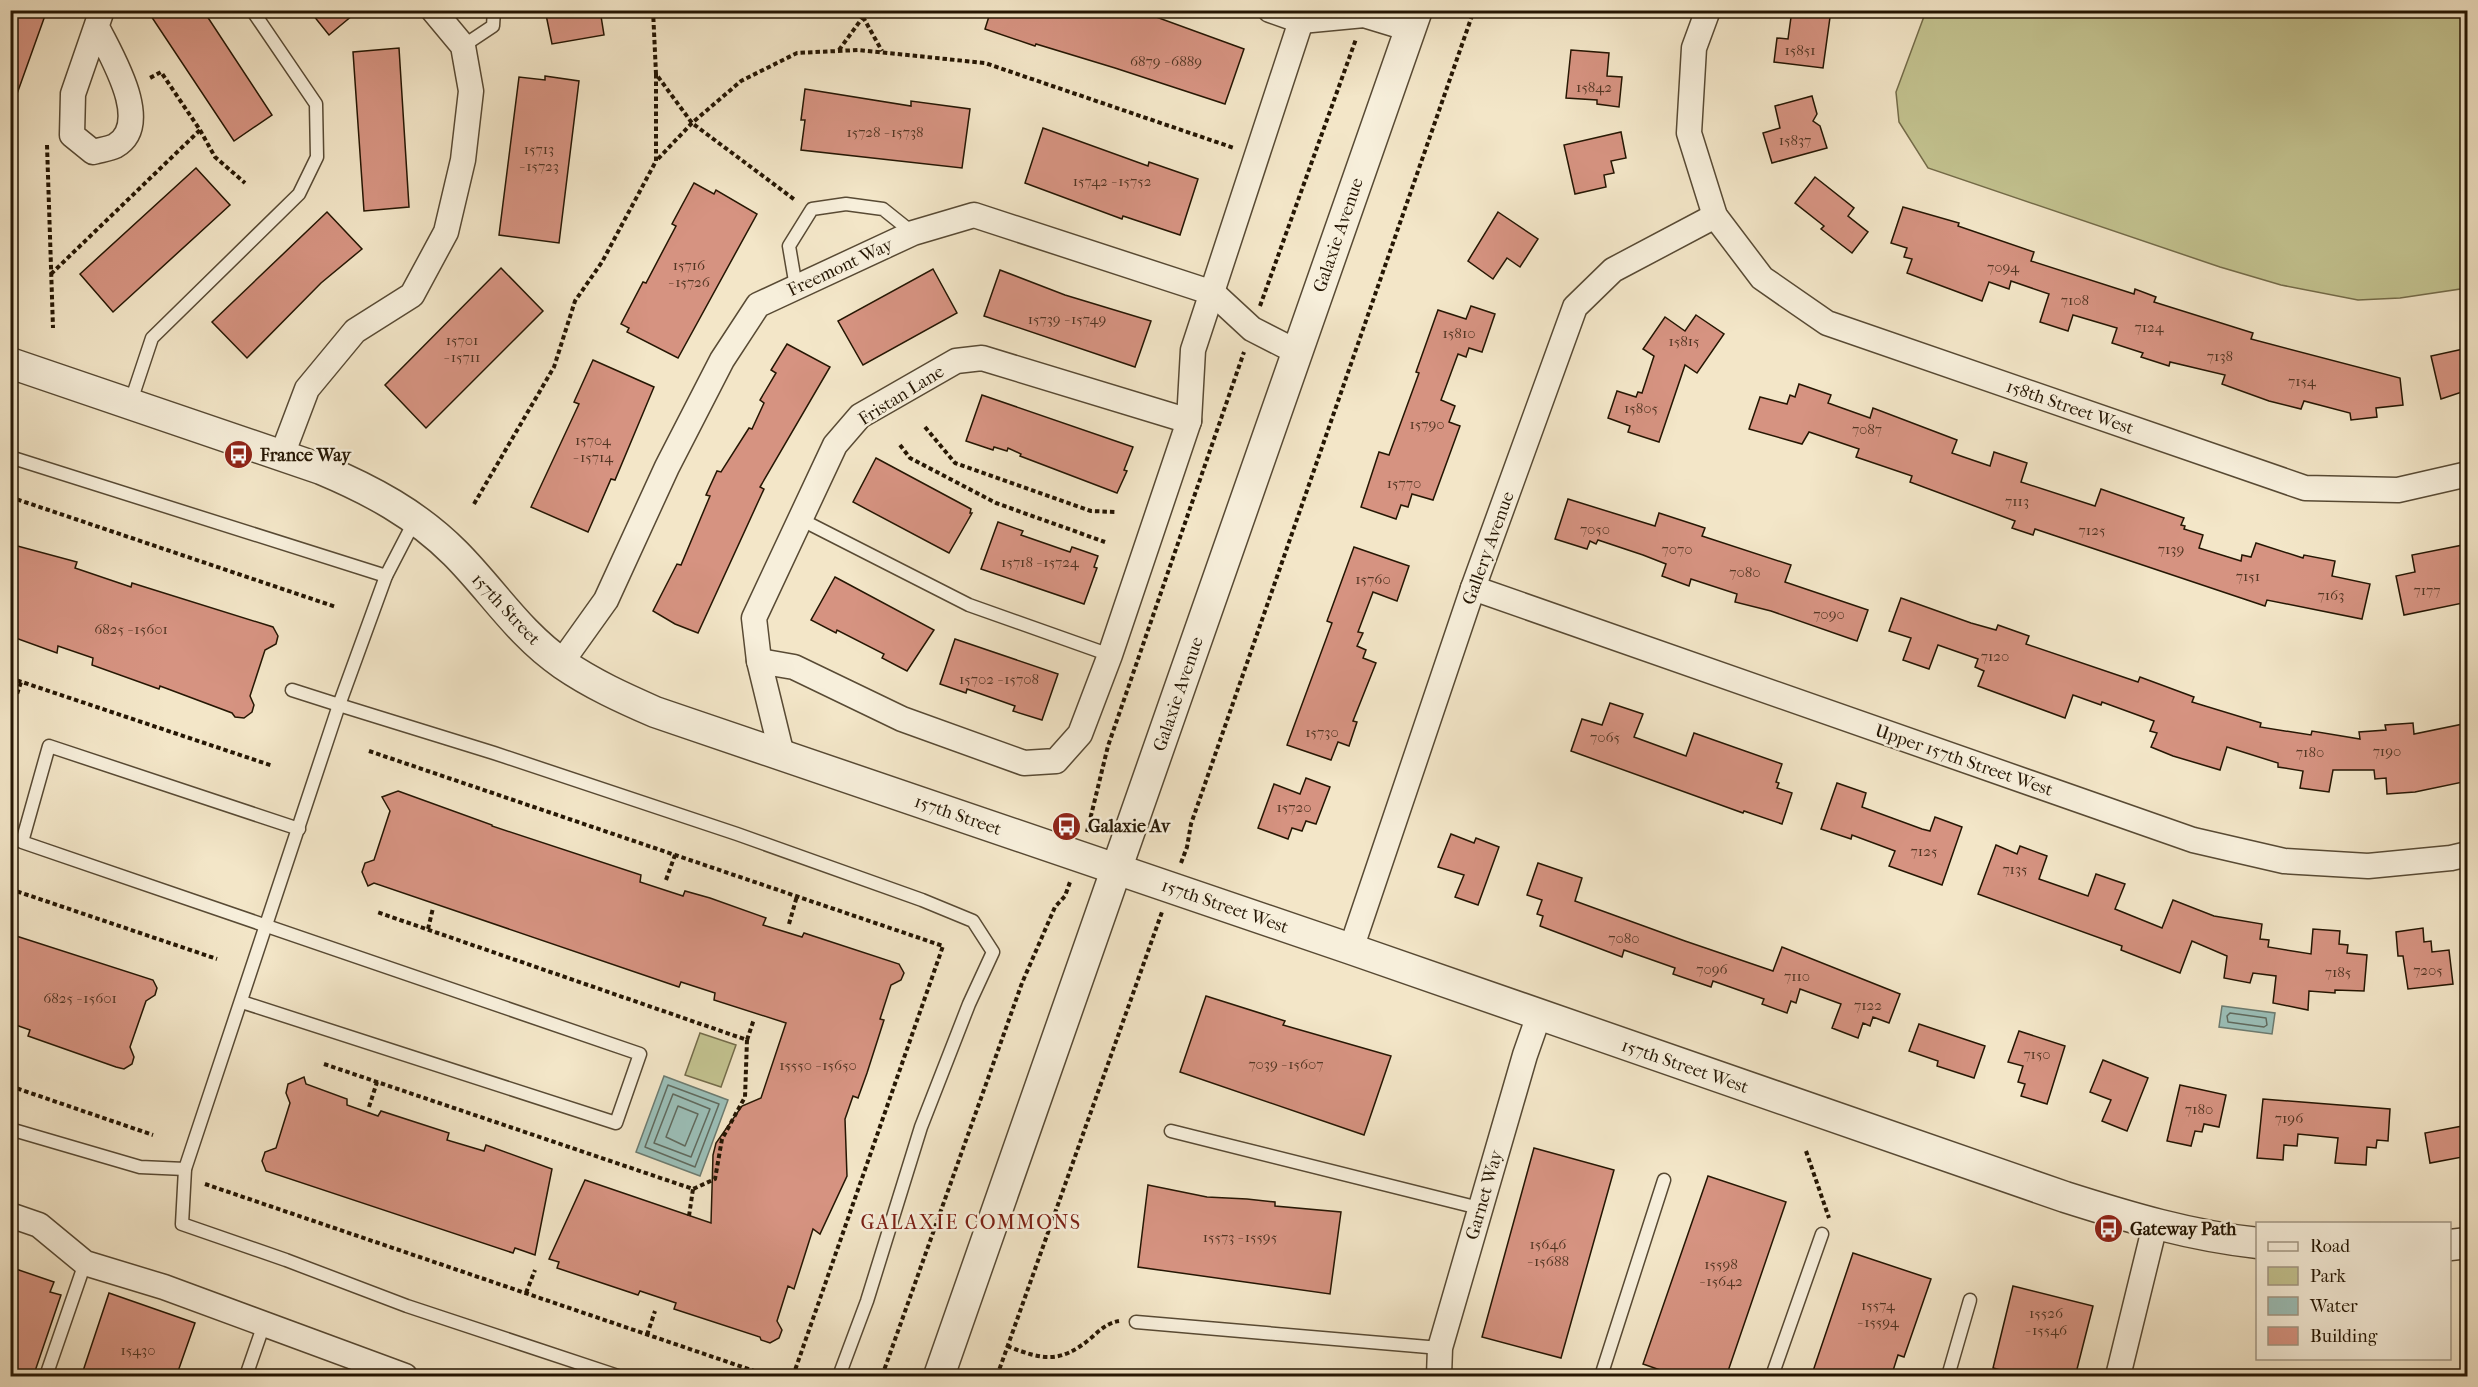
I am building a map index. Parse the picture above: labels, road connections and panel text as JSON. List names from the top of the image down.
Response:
{
  "streets": {
    "street": [
      "Galaxie Avenue",
      "Freemont Way",
      "Fristan Lane",
      "158th Street West",
      "Gallery Avenue",
      "157th Street",
      "Upper 157th Street West",
      "157th Street West",
      "Garnet Way"
    ]
  },
  "crossings": [
    ["Galaxie Avenue", "Freemont Way"],
    ["Galaxie Avenue", "157th Street"],
    ["Galaxie Avenue", "157th Street West"],
    ["Freemont Way", "157th Street"],
    ["Fristan Lane", "157th Street"],
    ["158th Street West", "Gallery Avenue"],
    ["Gallery Avenue", "Upper 157th Street West"],
    ["Gallery Avenue", "157th Street West"],
    ["157th Street", "157th Street West"],
    ["157th Street West", "Garnet Way"]
  ],
  "districts": ["GALAXIE COMMONS"],
  "places": {
    "bus stop": ["France Way", "Galaxie Av", "Gateway Path"]
  },
  "house_numbers": [
    "15851",
    "6879 - 6889",
    "15842",
    "15728 - 15738",
    "15837",
    "15713 - 15723",
    "15742 - 15752",
    "15716 - 15726",
    "7094",
    "7108",
    "15739 - 15749",
    "7124",
    "15810",
    "15701 - 15711",
    "15815",
    "7138",
    "7154",
    "15805",
    "15790",
    "7087",
    "15704 - 15714",
    "15770",
    "7113",
    "7050",
    "7125",
    "7070",
    "7139",
    "15718 - 15724",
    "7080",
    "7151",
    "15760",
    "7177",
    "7163",
    "7090",
    "6825 - 15601",
    "7120",
    "15702 - 15708",
    "15730",
    "7065",
    "7190",
    "7180",
    "15720",
    "7125",
    "7135",
    "7080",
    "7096",
    "7205",
    "7185",
    "7110",
    "6825 - 15601",
    "7122",
    "7150",
    "7039 - 15607",
    "15550 - 15650",
    "7180",
    "7196",
    "15573 - 15595",
    "15646 - 15688",
    "15598 - 15642",
    "15574 - 15594",
    "15526 - 15546",
    "15430"
  ],
  "legend": [
    "Road",
    "Park",
    "Water",
    "Building"
  ]
}
